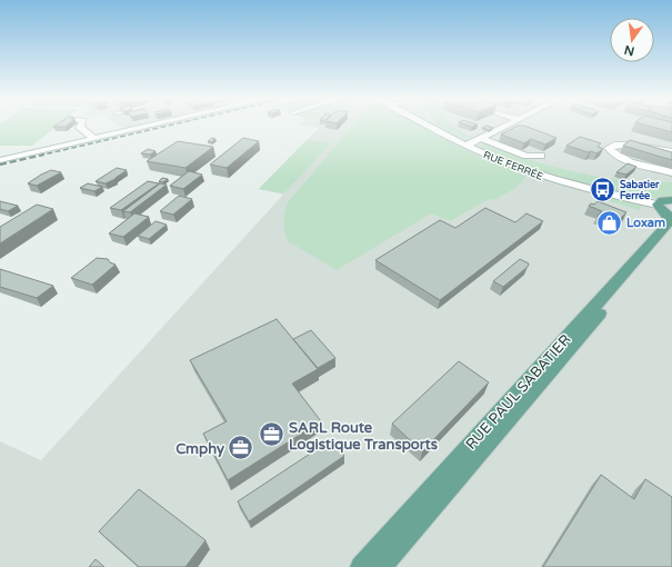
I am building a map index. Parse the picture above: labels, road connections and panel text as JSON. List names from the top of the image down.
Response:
{
  "streets": {
    "main road": ["RUE PAUL SABATIER"],
    "street": ["RUE FERRÉE"]
  },
  "crossings": [
    ["RUE FERRÉE", "RUE PAUL SABATIER"]
  ],
  "places": {
    "bus stop": ["Sabatier Ferrée"],
    "shop": ["Loxam"],
    "office": ["SARL Route Logistique Transports", "Cmphy"]
  },
  "north": "bottom"
}
